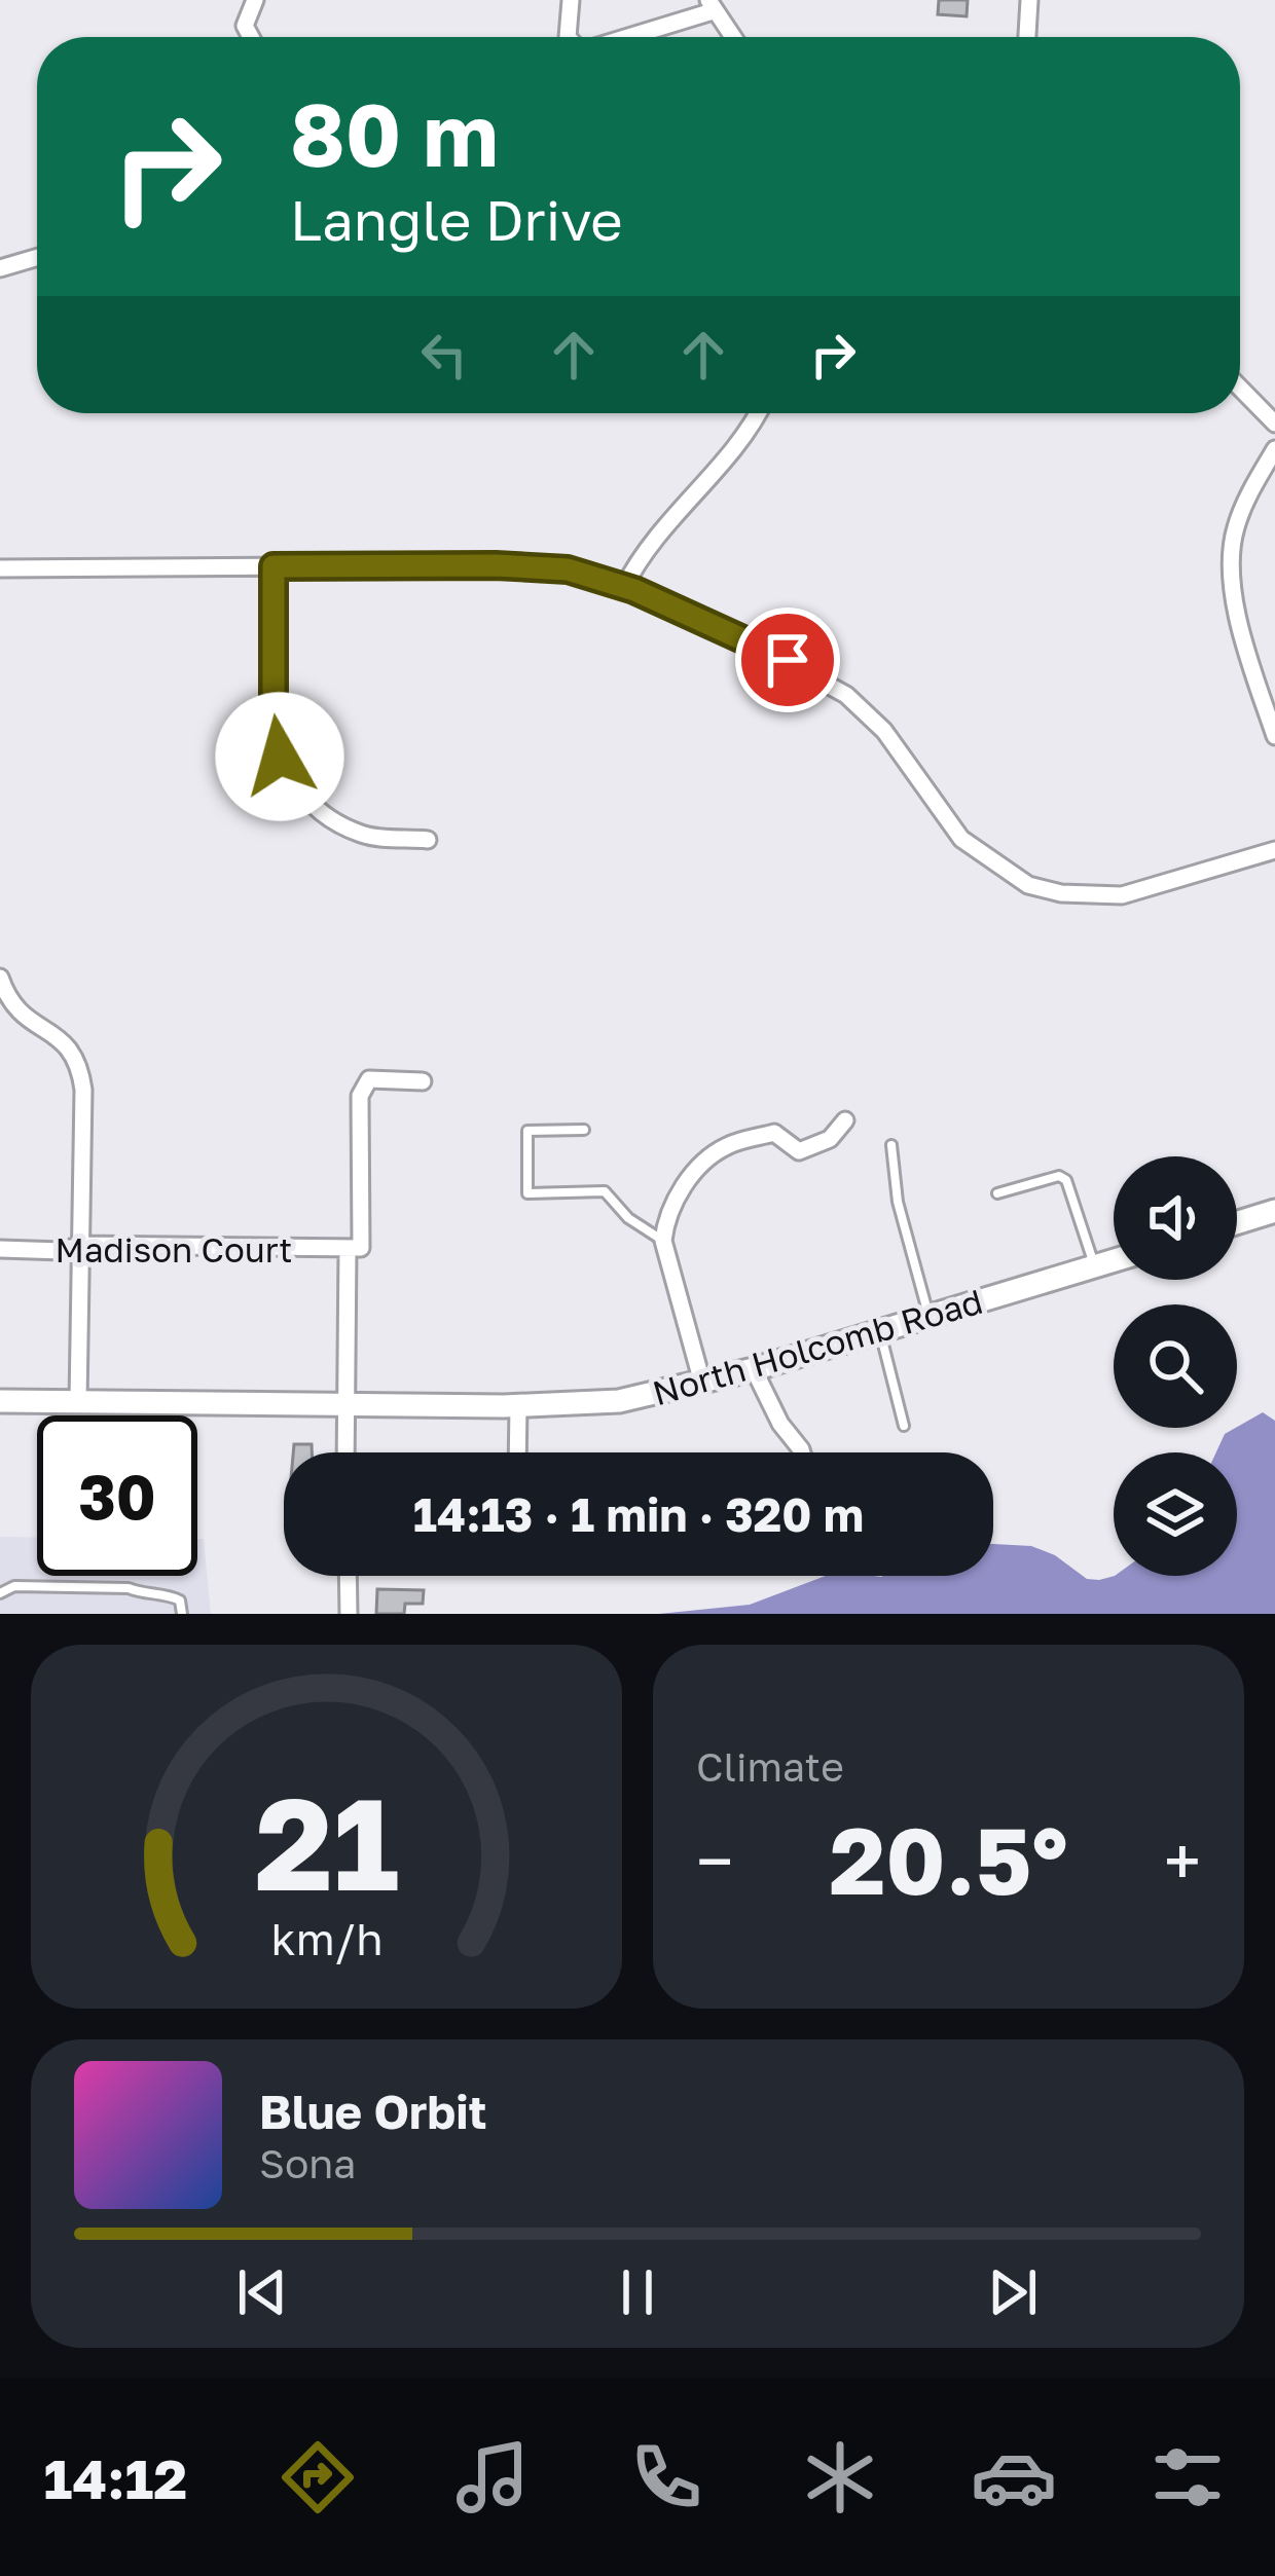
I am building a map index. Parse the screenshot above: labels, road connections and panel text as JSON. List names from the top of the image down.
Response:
{
  "streets": {
    "street": ["Madison Court", "North Holcomb Road"]
  },
  "page": {
    "turn": ["80 m", "Langle Drive"],
    "limit": "30",
    "trip": "14:13 · 1 min · 320 m",
    "tile": "Climate",
    "heat": ["−", "20.5°", "+"],
    "song": ["Blue Orbit", "Sona"],
    "tabs": "14:12",
    "gauge": ["21", "km/h"]
  }
}
